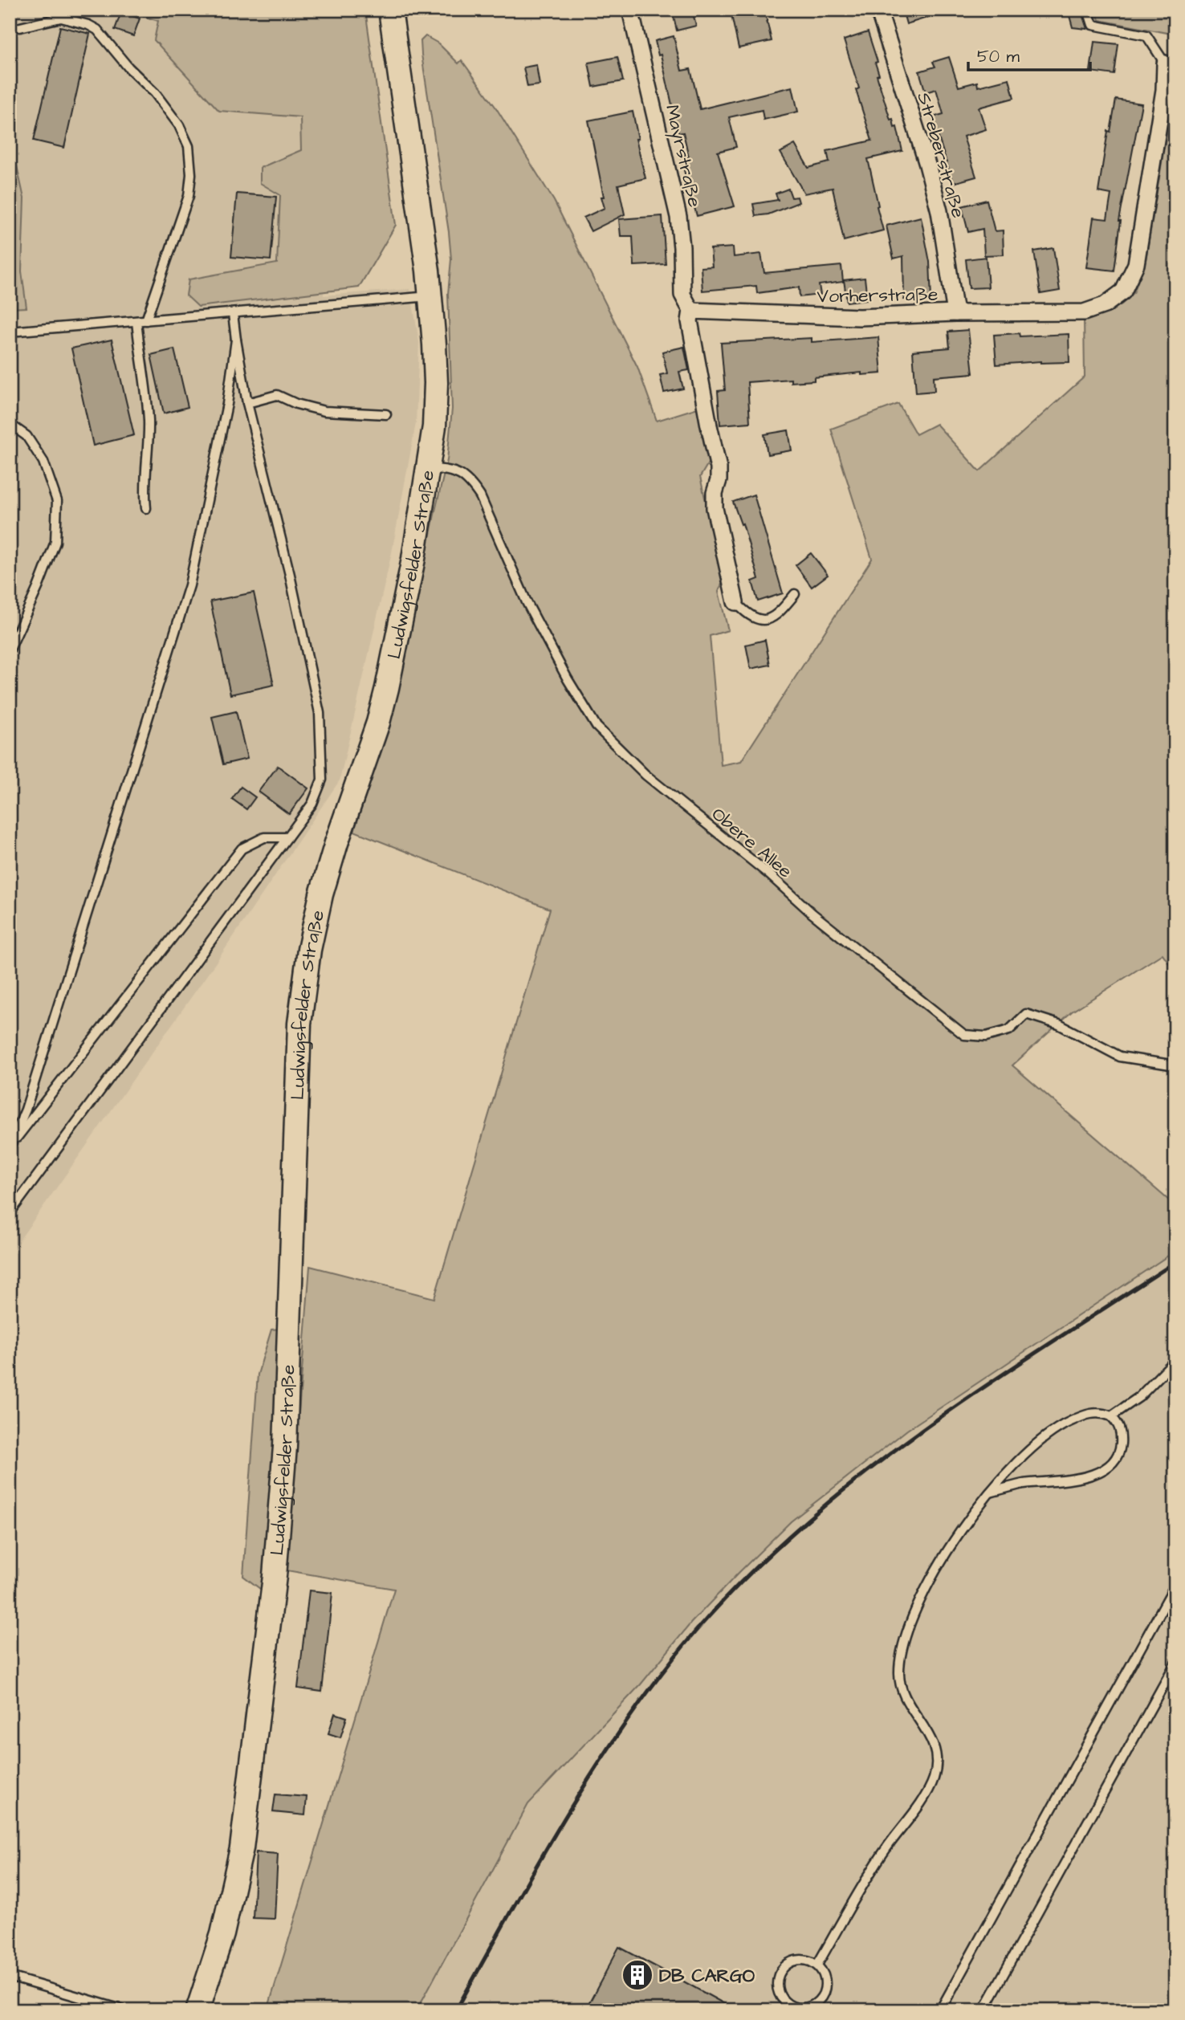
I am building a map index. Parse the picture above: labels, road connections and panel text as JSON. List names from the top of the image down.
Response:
{
  "streets": {
    "street": [
      "Streberstraße",
      "Mayrstraße",
      "Vorherstraße",
      "Ludwigsfelder Straße"
    ],
    "lane": ["Obere Allee"]
  },
  "crossings": [
    ["Streberstraße", "Vorherstraße"],
    ["Mayrstraße", "Vorherstraße"],
    ["Ludwigsfelder Straße", "Obere Allee"]
  ],
  "places": {
    "building": ["DB CARGO"]
  },
  "scale_bar": "50 m"
}
